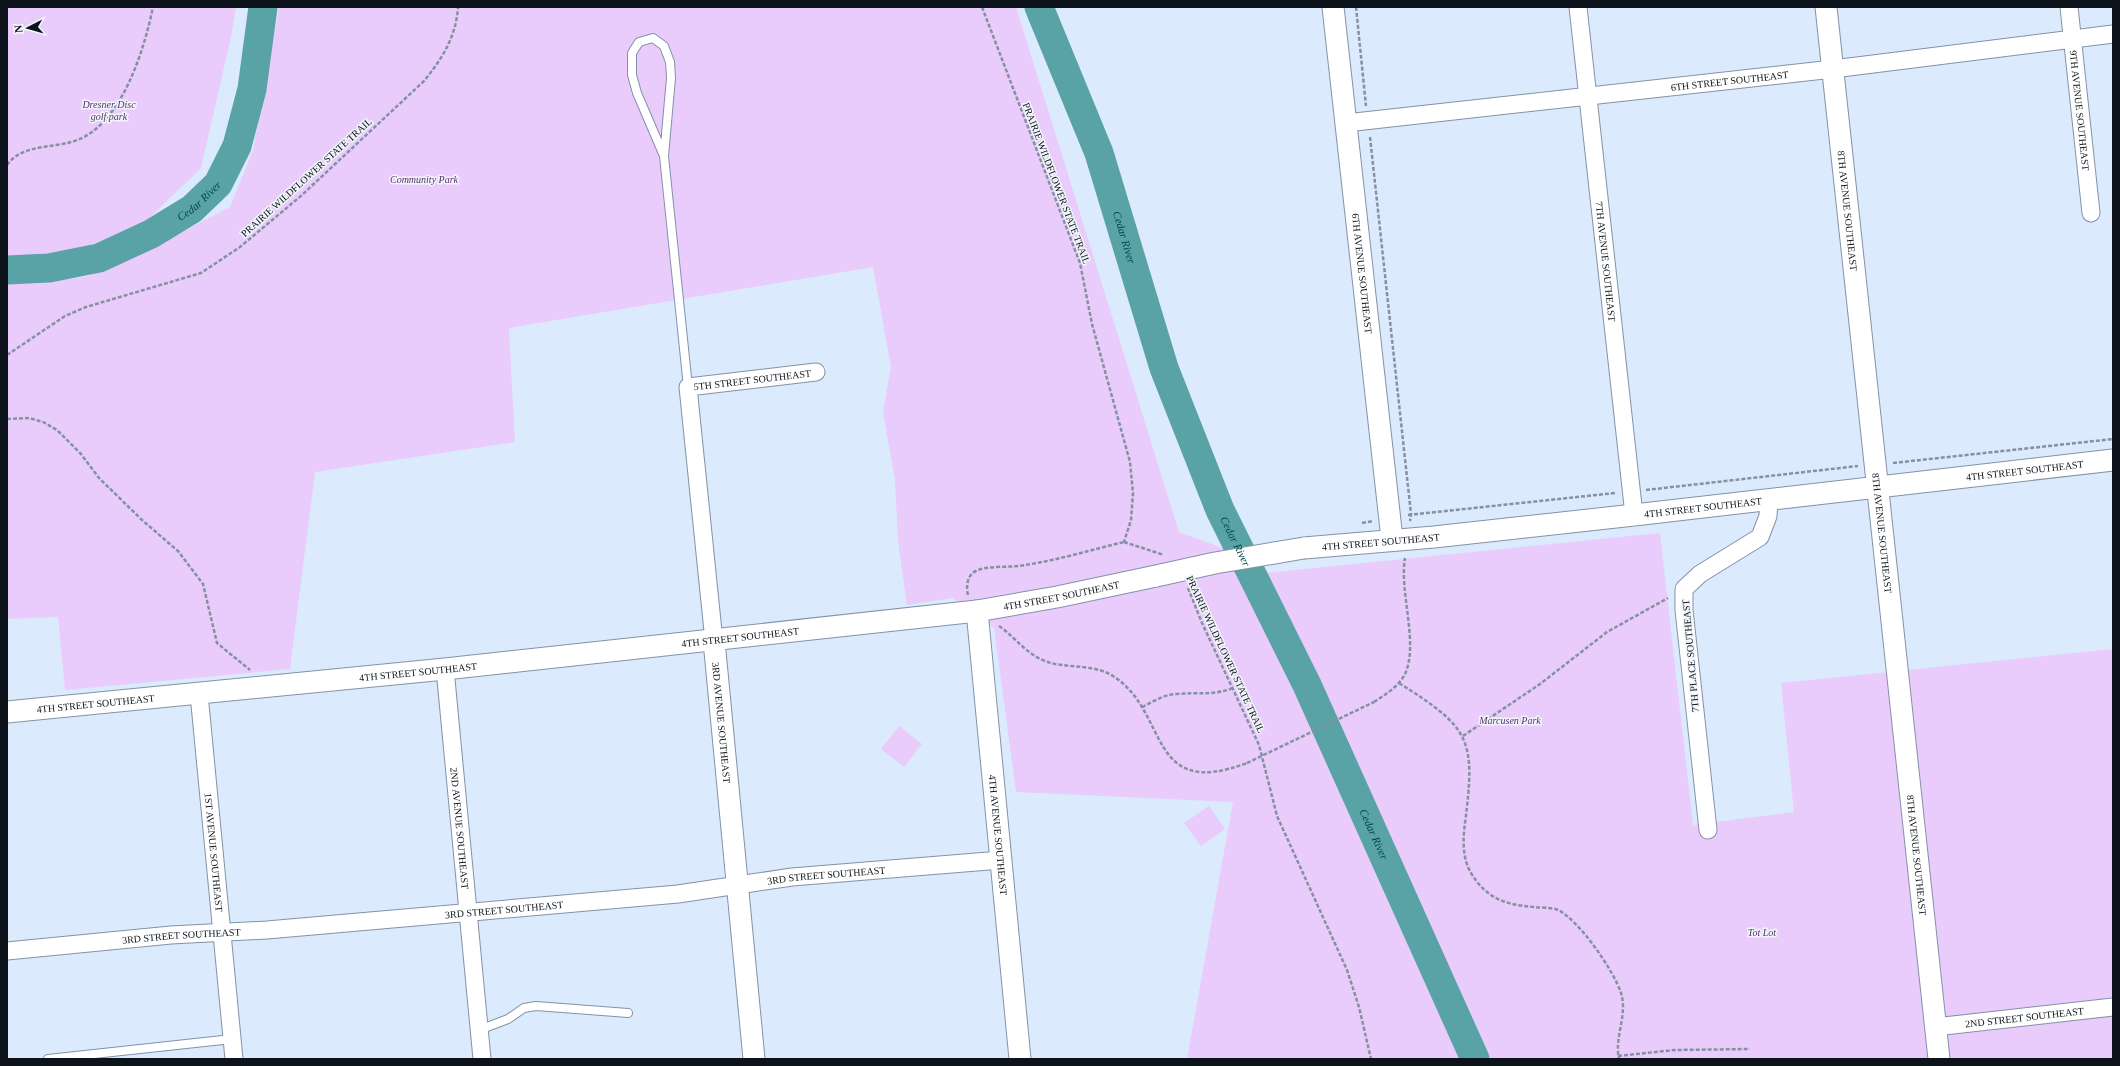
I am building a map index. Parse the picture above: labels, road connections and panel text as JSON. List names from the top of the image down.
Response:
{
  "streets": {
    "street": [
      "6TH STREET SOUTHEAST",
      "9TH AVENUE SOUTHEAST",
      "8TH AVENUE SOUTHEAST",
      "7TH AVENUE SOUTHEAST",
      "6TH AVENUE SOUTHEAST",
      "5TH STREET SOUTHEAST",
      "4TH STREET SOUTHEAST",
      "7TH PLACE SOUTHEAST",
      "3RD AVENUE SOUTHEAST",
      "2ND AVENUE SOUTHEAST",
      "4TH AVENUE SOUTHEAST",
      "1ST AVENUE SOUTHEAST",
      "3RD STREET SOUTHEAST",
      "2ND STREET SOUTHEAST"
    ],
    "path": ["PRAIRIE WILDFLOWER STATE TRAIL"]
  },
  "crossings": [
    ["6TH STREET SOUTHEAST", "9TH AVENUE SOUTHEAST"],
    ["6TH STREET SOUTHEAST", "8TH AVENUE SOUTHEAST"],
    ["6TH STREET SOUTHEAST", "7TH AVENUE SOUTHEAST"],
    ["6TH STREET SOUTHEAST", "6TH AVENUE SOUTHEAST"],
    ["8TH AVENUE SOUTHEAST", "4TH STREET SOUTHEAST"],
    ["8TH AVENUE SOUTHEAST", "2ND STREET SOUTHEAST"],
    ["7TH AVENUE SOUTHEAST", "4TH STREET SOUTHEAST"],
    ["6TH AVENUE SOUTHEAST", "4TH STREET SOUTHEAST"],
    ["5TH STREET SOUTHEAST", "3RD AVENUE SOUTHEAST"],
    ["4TH STREET SOUTHEAST", "7TH PLACE SOUTHEAST"],
    ["4TH STREET SOUTHEAST", "3RD AVENUE SOUTHEAST"],
    ["4TH STREET SOUTHEAST", "2ND AVENUE SOUTHEAST"],
    ["4TH STREET SOUTHEAST", "4TH AVENUE SOUTHEAST"],
    ["4TH STREET SOUTHEAST", "1ST AVENUE SOUTHEAST"],
    ["3RD AVENUE SOUTHEAST", "3RD STREET SOUTHEAST"],
    ["2ND AVENUE SOUTHEAST", "3RD STREET SOUTHEAST"],
    ["4TH AVENUE SOUTHEAST", "3RD STREET SOUTHEAST"],
    ["1ST AVENUE SOUTHEAST", "3RD STREET SOUTHEAST"]
  ],
  "water": ["Cedar River"],
  "parks": [
    "Dresner Disc golf park",
    "Community Park",
    "Marcusen Park",
    "Tot Lot"
  ],
  "north": "left"
}
